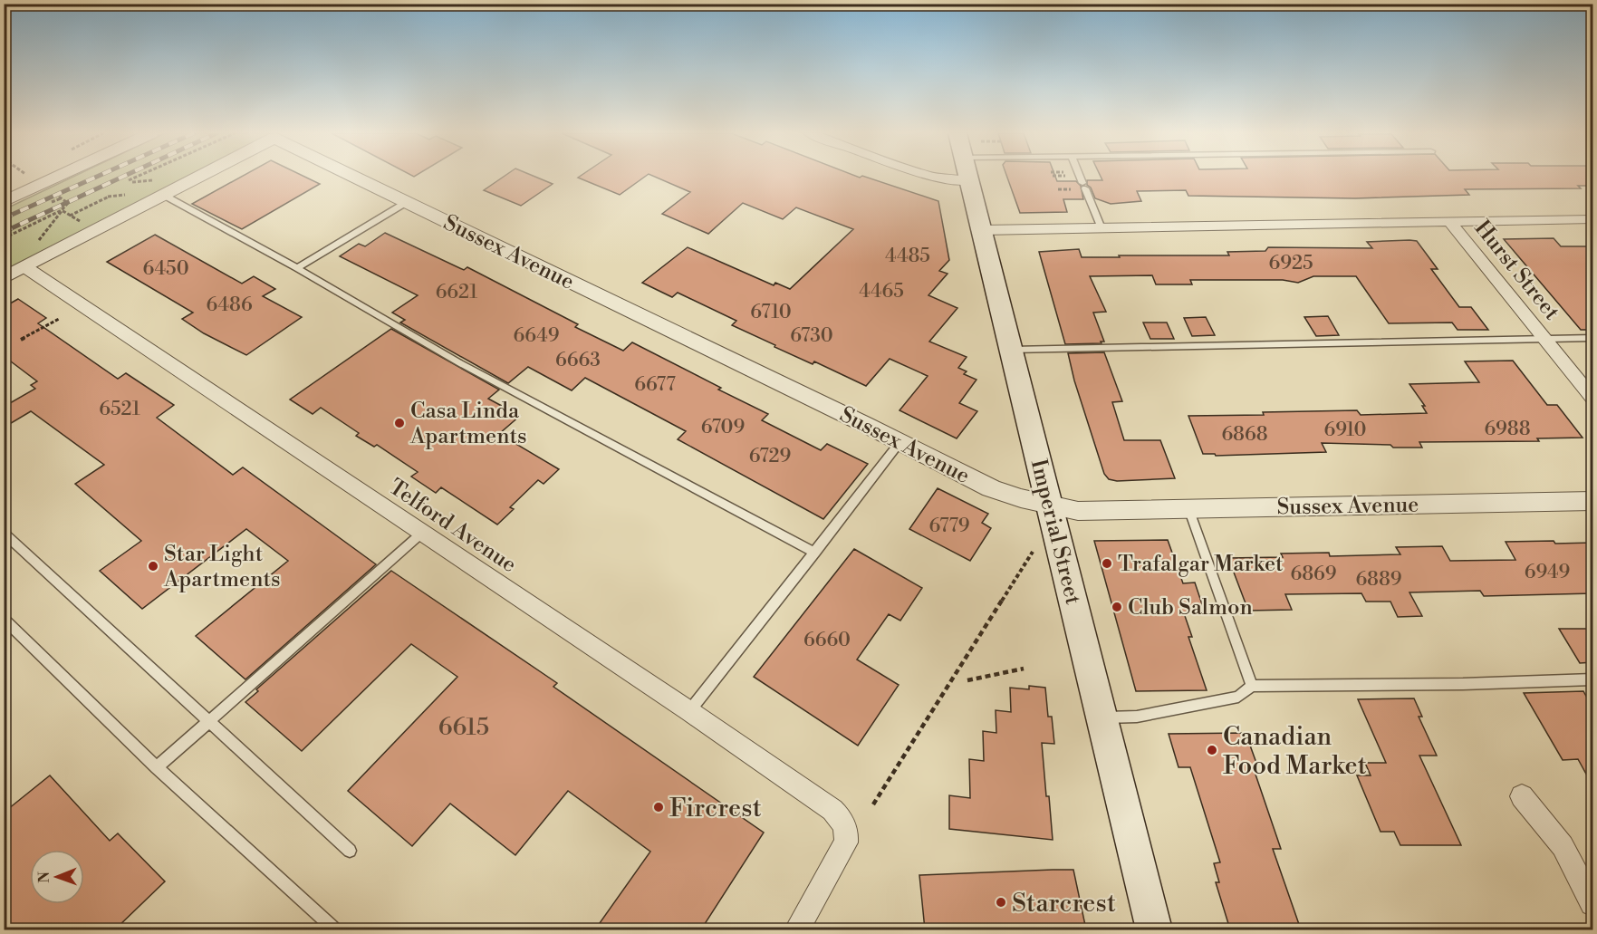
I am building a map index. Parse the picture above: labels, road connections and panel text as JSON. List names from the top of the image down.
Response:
{
  "streets": {
    "main road": ["Imperial Street"],
    "street": ["Sussex Avenue", "Hurst Street", "Telford Avenue"]
  },
  "crossings": [
    ["Sussex Avenue", "Imperial Street"]
  ],
  "places": [
    "Casa Linda Apartments",
    "Trafalgar Market",
    "Star Light Apartments",
    "Club Salmon",
    "Canadian Food Market",
    "Fircrest",
    "Starcrest"
  ],
  "house_numbers": [
    "4485",
    "6925",
    "6450",
    "4465",
    "6621",
    "6486",
    "6710",
    "6649",
    "6730",
    "6663",
    "6677",
    "6521",
    "6709",
    "6988",
    "6910",
    "6868",
    "6729",
    "6779",
    "6949",
    "6869",
    "6889",
    "6660",
    "6615"
  ],
  "north": "left"
}
